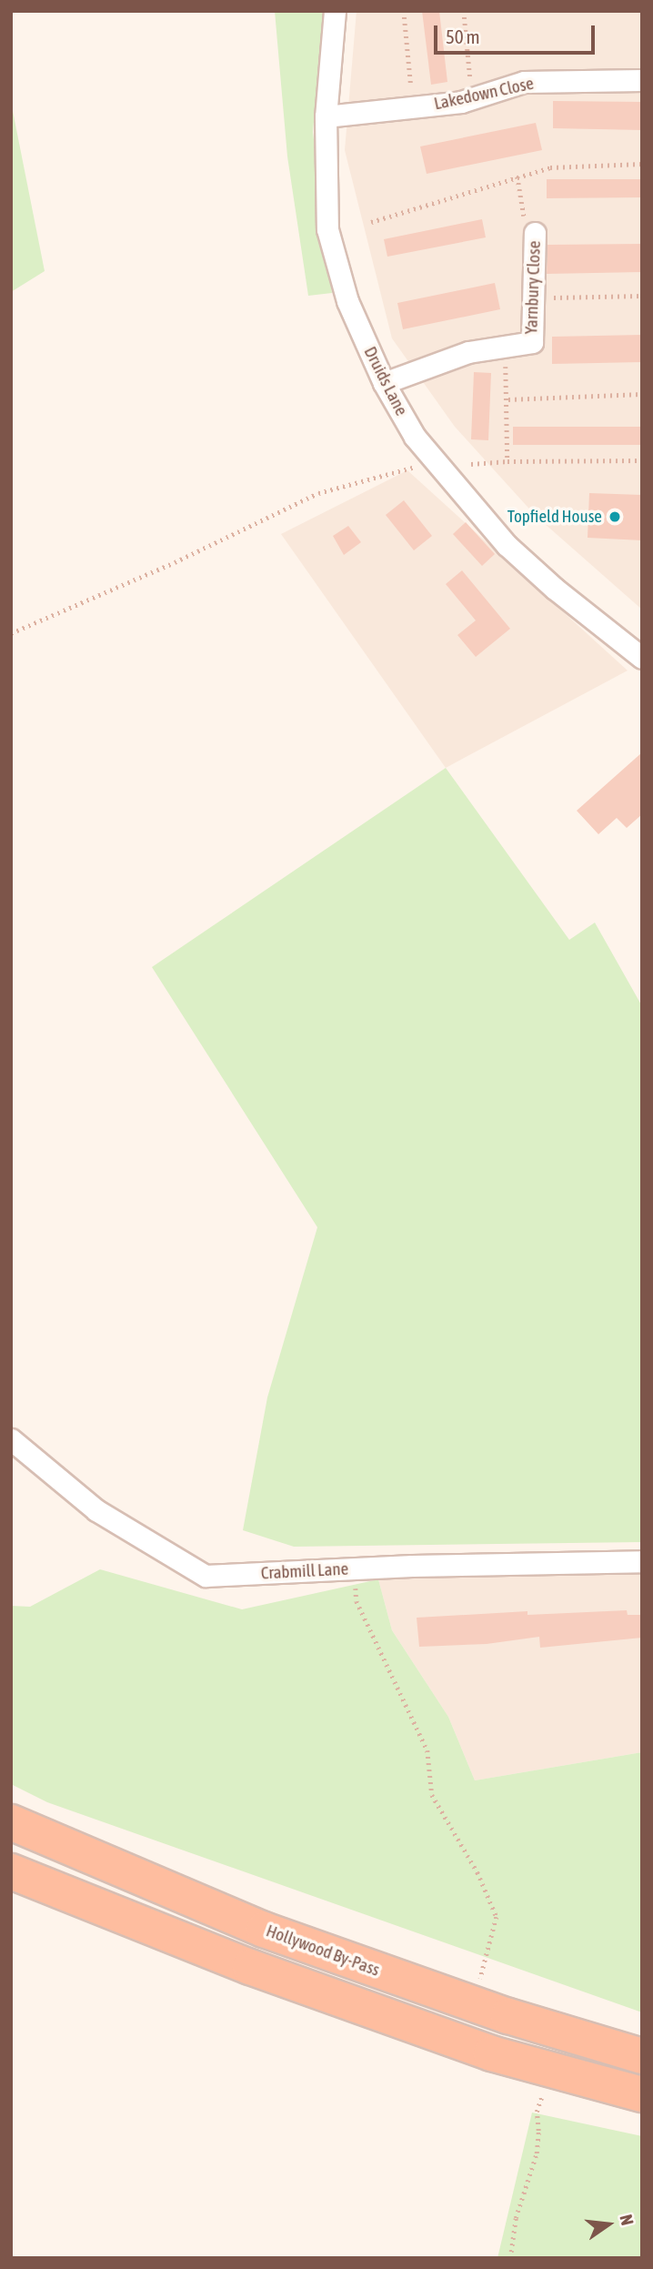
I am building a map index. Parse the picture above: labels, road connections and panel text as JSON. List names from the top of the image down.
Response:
{
  "streets": {
    "highway": ["Hollywood By-Pass"],
    "street": [
      "Lakedown Close",
      "Yarnbury Close",
      "Druids Lane",
      "Crabmill Lane"
    ]
  },
  "crossings": [
    ["Lakedown Close", "Druids Lane"],
    ["Yarnbury Close", "Druids Lane"]
  ],
  "places": ["Topfield House"],
  "scale_bar": "50 m",
  "north": "right"
}
